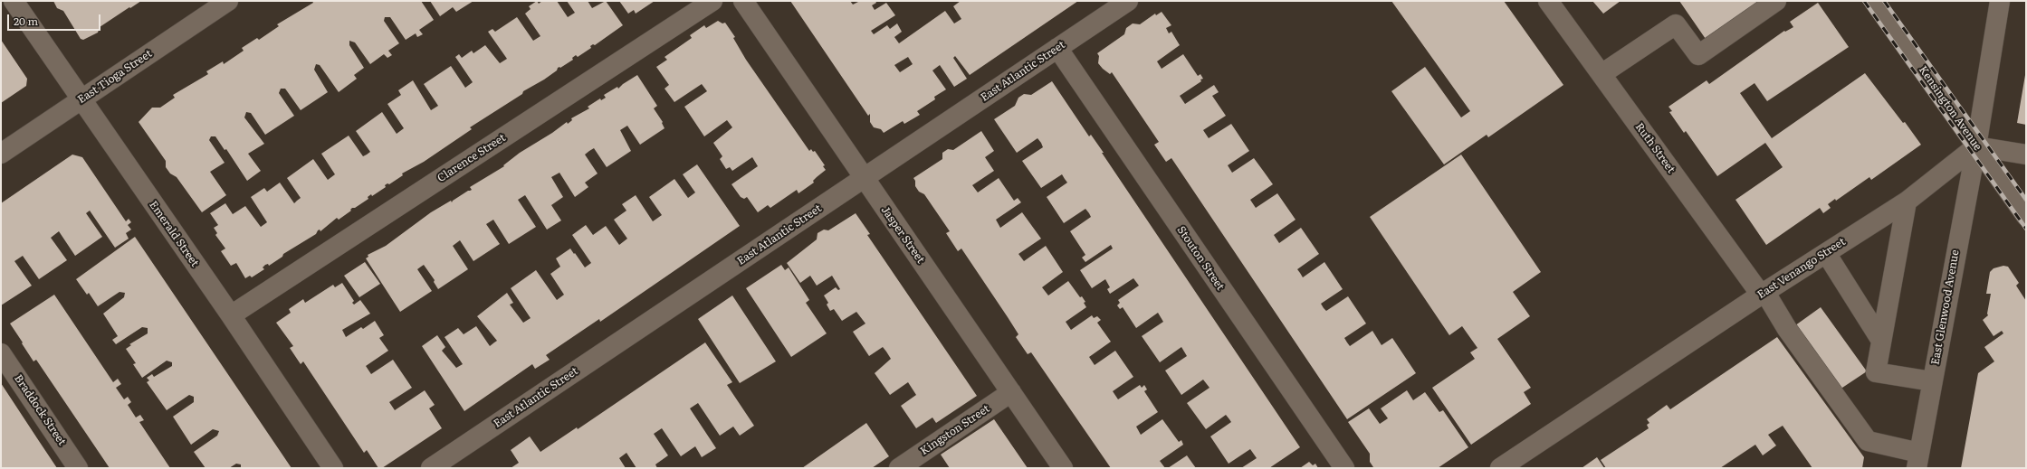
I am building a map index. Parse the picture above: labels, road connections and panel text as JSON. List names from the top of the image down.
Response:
{
  "streets": {
    "street": [
      "East Atlantic Street",
      "East Tioga Street",
      "Kensington Avenue",
      "Ruth Street",
      "Clarence Street",
      "Emerald Street",
      "Jasper Street",
      "Stouton Street",
      "East Venango Street",
      "East Glenwood Avenue",
      "Braddock Street",
      "Kingston Street"
    ]
  },
  "crossings": [
    ["East Atlantic Street", "Jasper Street"],
    ["East Atlantic Street", "Stouton Street"],
    ["East Tioga Street", "Emerald Street"],
    ["Kensington Avenue", "East Venango Street"],
    ["Kensington Avenue", "East Glenwood Avenue"],
    ["Ruth Street", "East Venango Street"],
    ["Ruth Street", "East Glenwood Avenue"],
    ["Clarence Street", "Emerald Street"],
    ["Jasper Street", "Kingston Street"],
    ["East Venango Street", "East Glenwood Avenue"]
  ],
  "scale_bar": "20 m"
}
